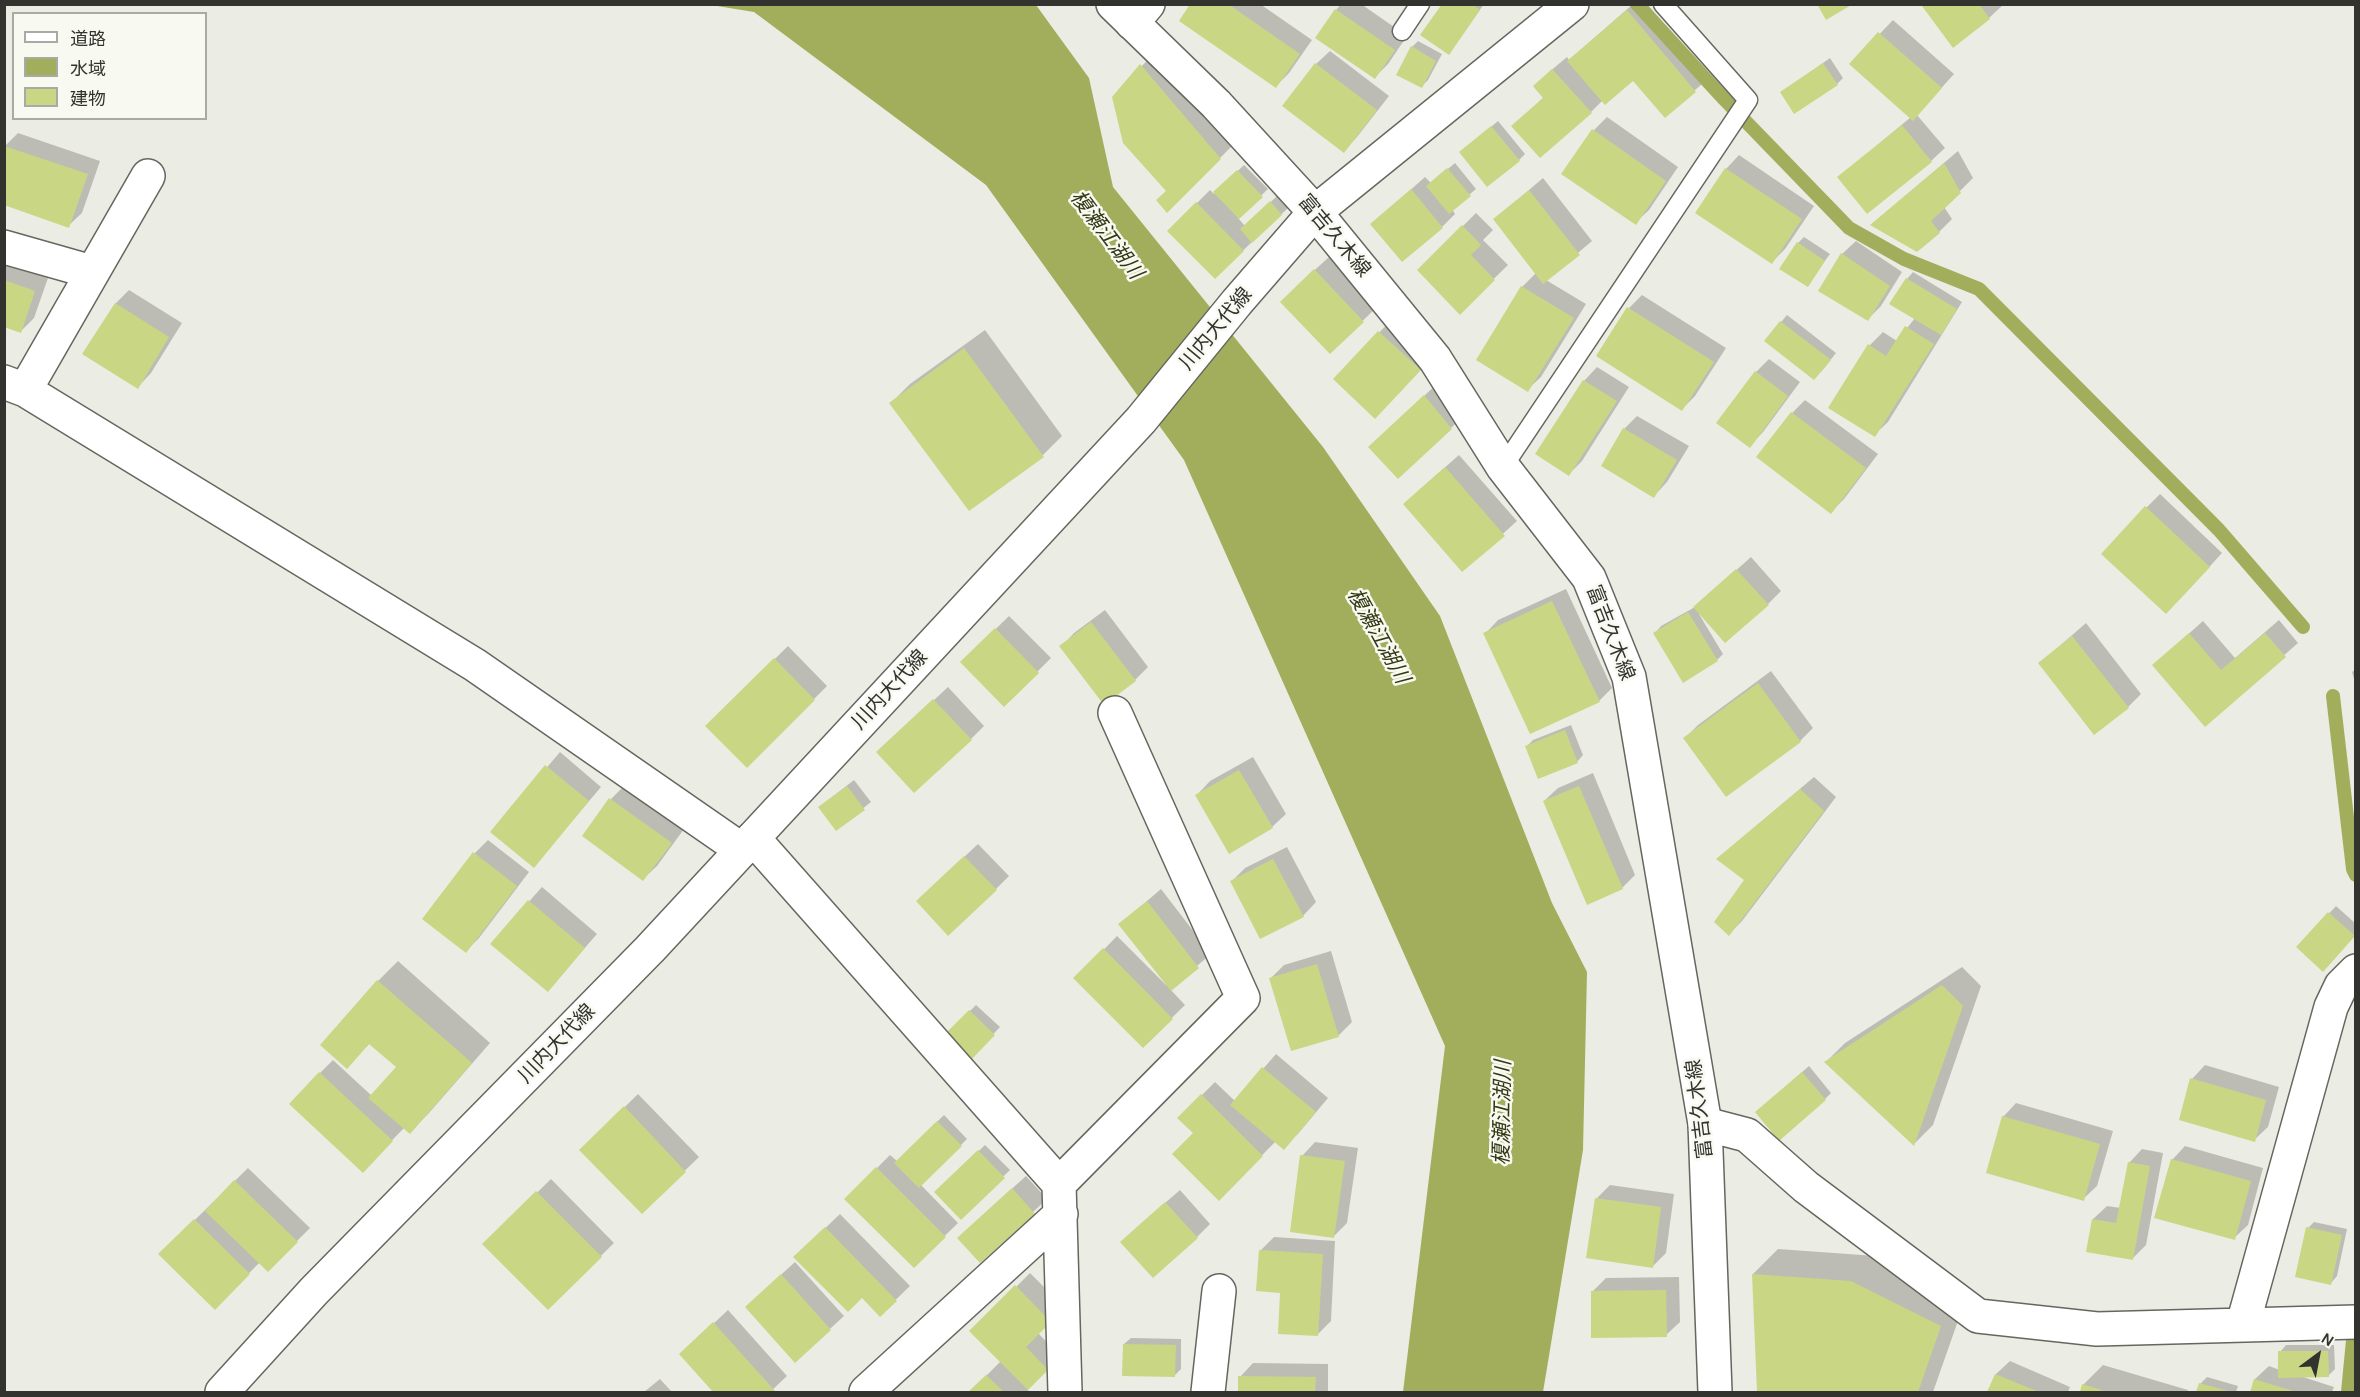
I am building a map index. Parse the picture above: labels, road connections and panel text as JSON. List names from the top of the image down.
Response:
{
  "streets": {
    "street": ["富吉久木線", "川内大代線"]
  },
  "crossings": [
    ["富吉久木線", "川内大代線"]
  ],
  "water": ["榎瀬江湖川"],
  "legend": ["道路", "水域", "建物"],
  "north": "top right"
}
